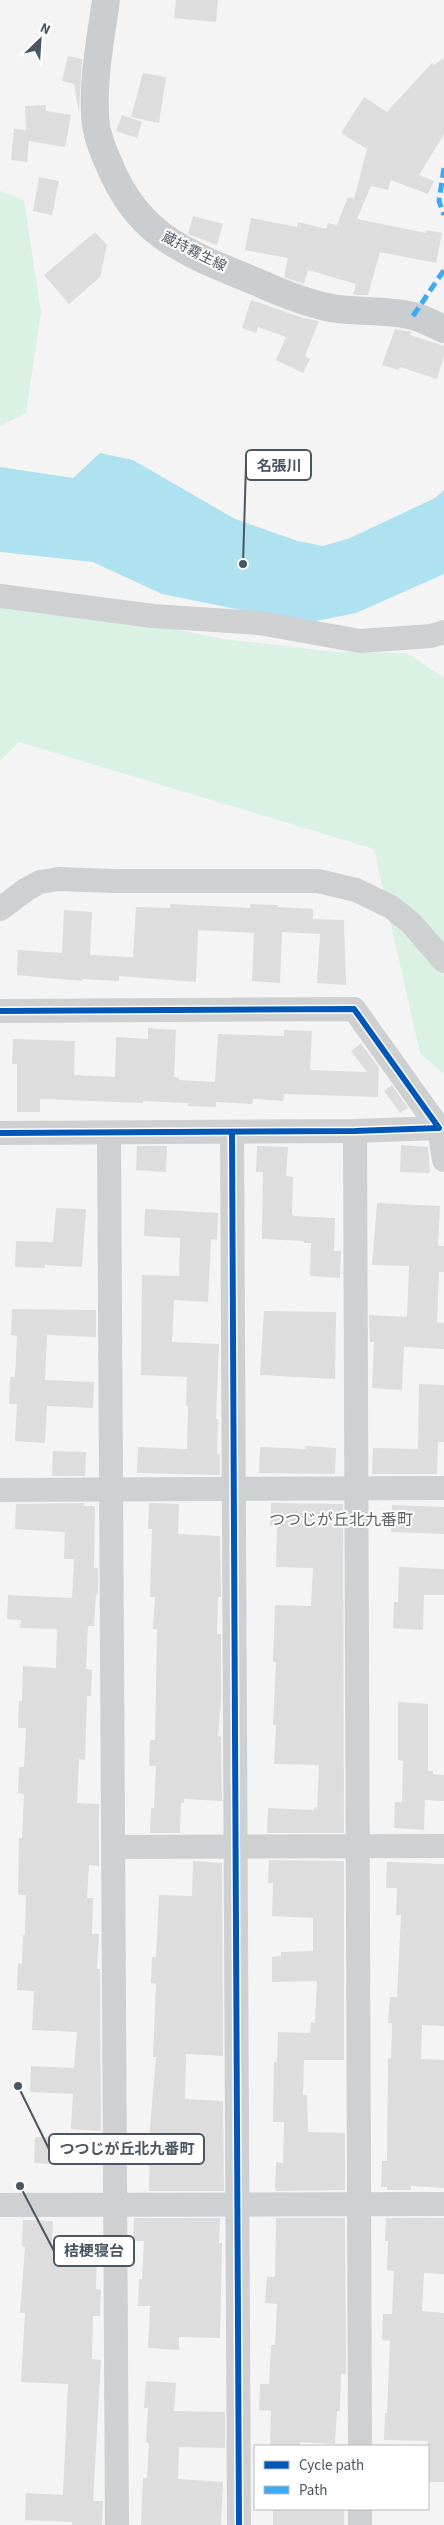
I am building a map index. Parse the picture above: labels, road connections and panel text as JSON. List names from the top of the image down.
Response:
{
  "streets": {
    "main road": ["蔵持霧生線"]
  },
  "districts": ["つつじが丘北九番町"],
  "places": ["名張川", "つつじが丘北九番町", "桔梗寝台"],
  "legend": ["Cycle path", "Path"],
  "north": "top right"
}
